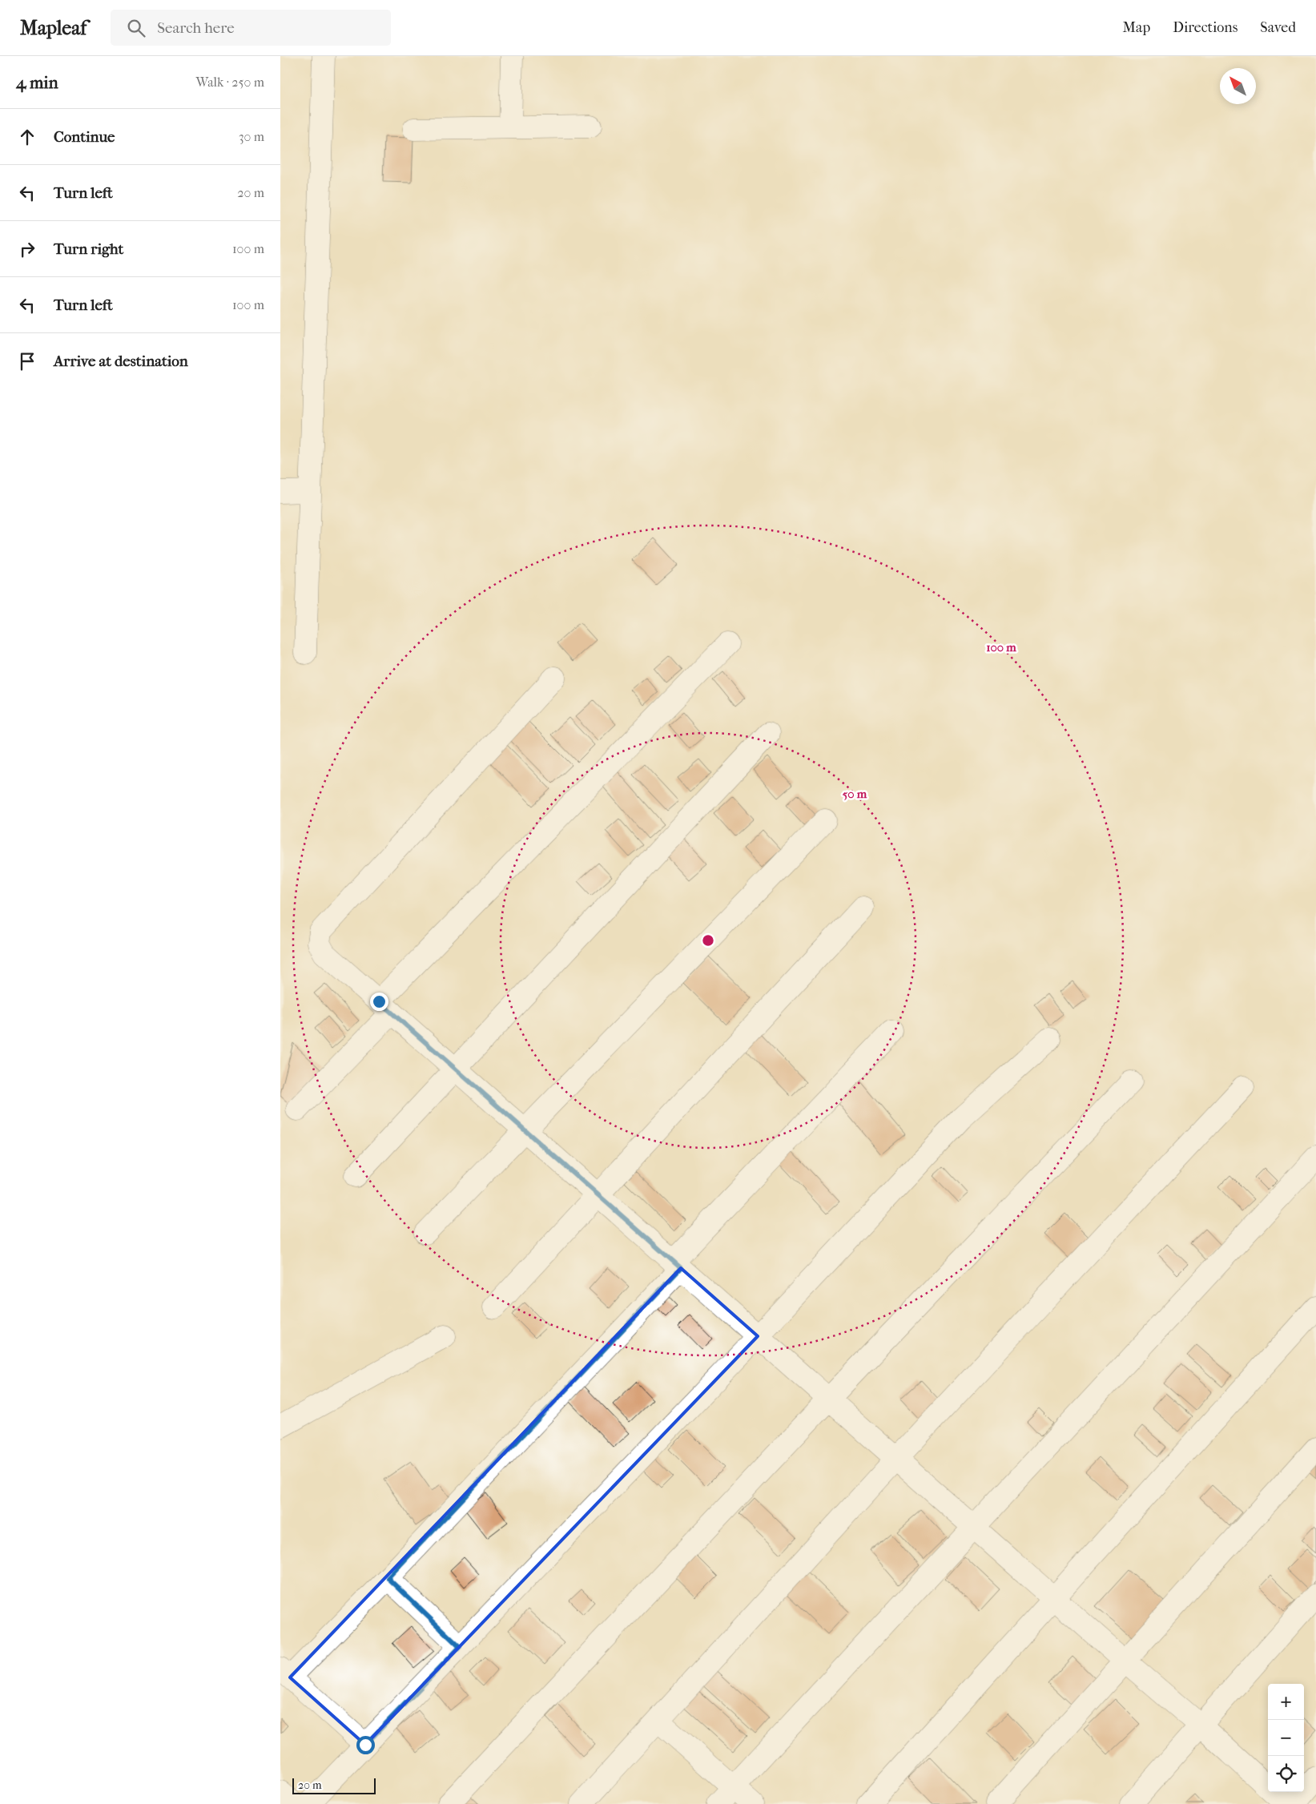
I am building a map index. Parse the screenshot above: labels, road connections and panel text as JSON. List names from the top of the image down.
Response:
{
  "scale_bar": "20 m",
  "north": "top left",
  "page": {
    "header": "Mapleaf",
    "search": "Search here",
    "nav": ["Map", "Directions", "Saved"],
    "heading": ["4 min", "Walk · 250 m"],
    "list": [
      ["Continue", "30 m"],
      ["Turn left", "20 m"],
      ["Turn right", "100 m"],
      ["Turn left", "100 m"],
      "Arrive at destination"
    ],
    "map_buttons": ["+", "−"],
    "scale": "20 m"
  },
  "rings": ["100 m", "50 m"]
}
